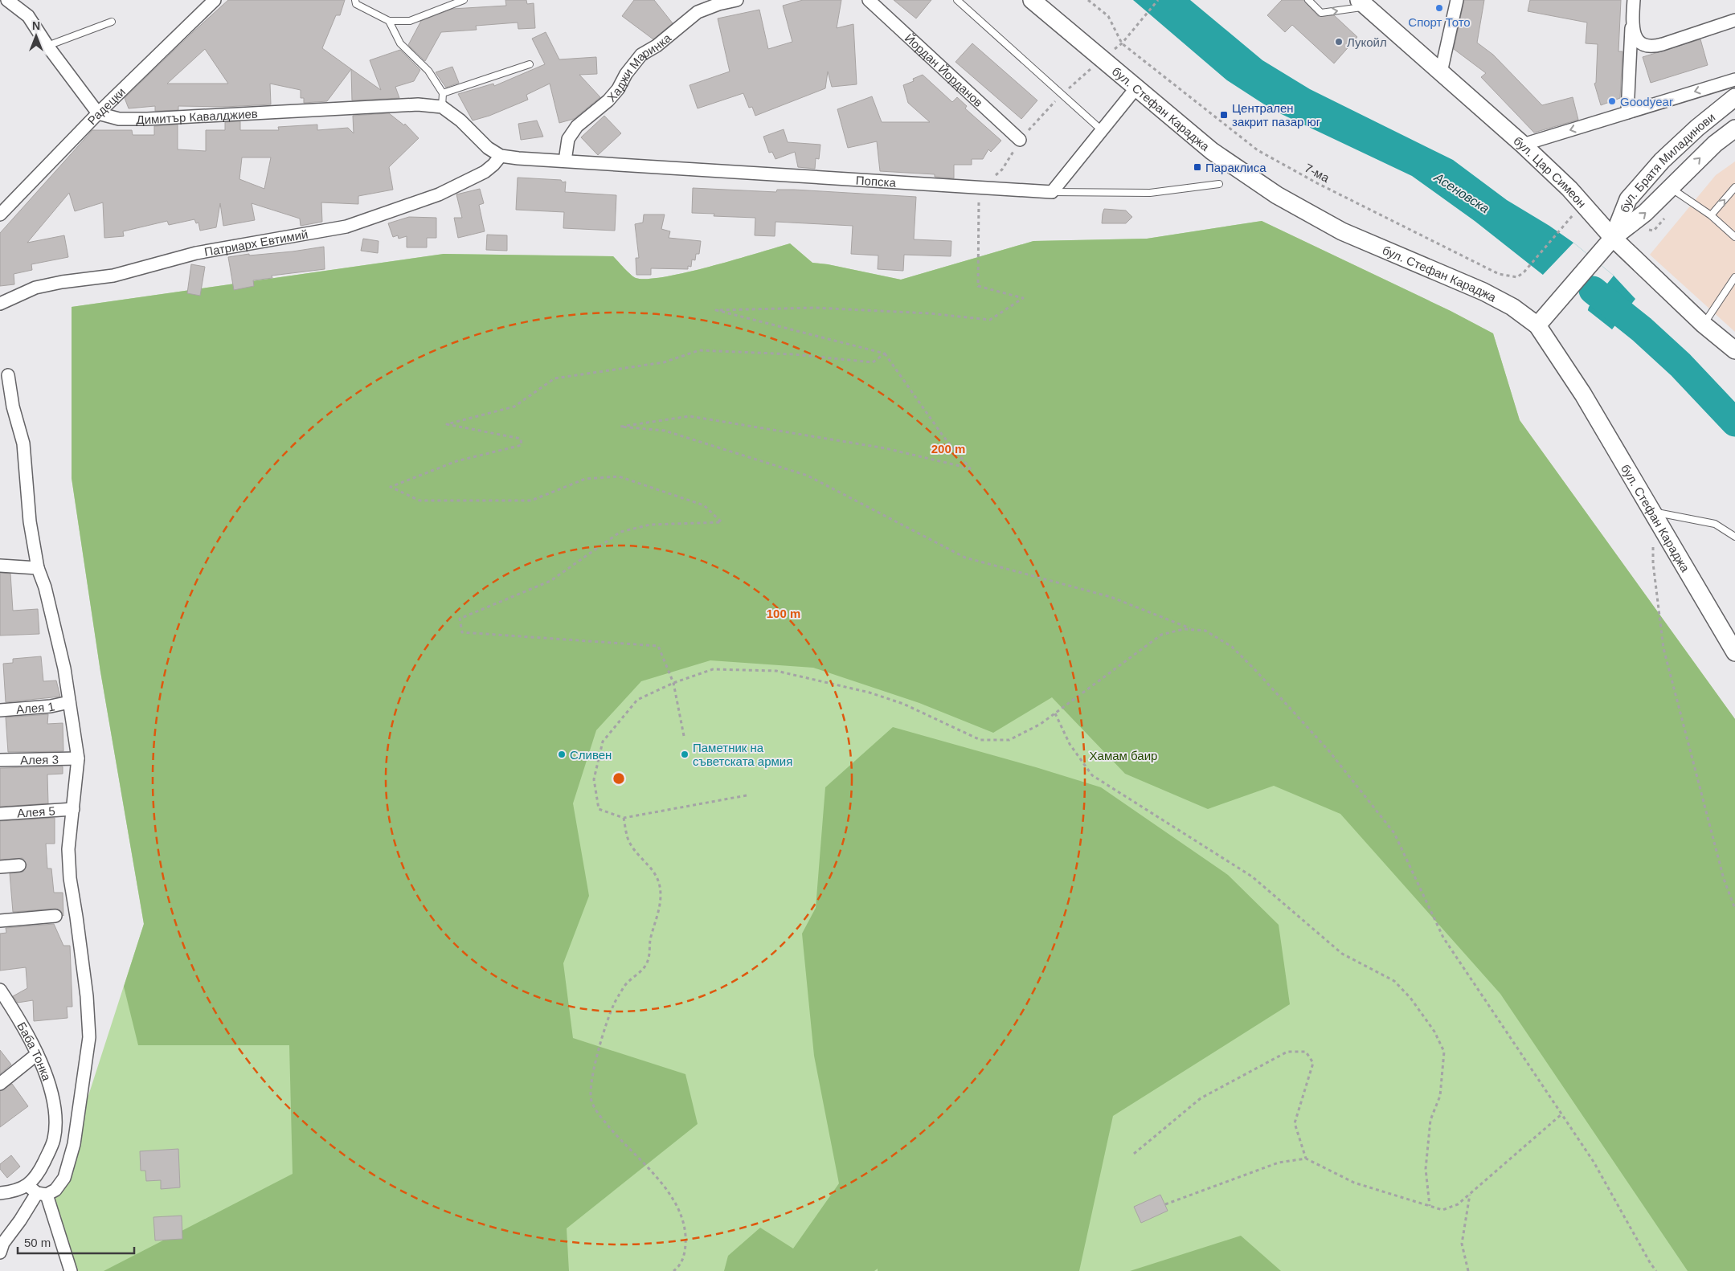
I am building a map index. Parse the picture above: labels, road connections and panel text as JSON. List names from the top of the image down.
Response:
{
  "streets": {
    "main road": ["бул. Стефан Караджа", "бул. Братя Миладинови", "бул. Цар Симеон"],
    "street": [
      "Хаджи Маринка",
      "Йордан Йорданов",
      "Радецки",
      "Димитър Кавалджиев",
      "Попска",
      "Патриарх Евтимий",
      "Алея 1",
      "Алея 3",
      "Алея 5",
      "Баба Тонка"
    ],
    "path": ["7-ма"]
  },
  "crossings": [
    ["Хаджи Маринка", "Попска"],
    ["Радецки", "Димитър Кавалджиев"],
    ["бул. Стефан Караджа", "бул. Братя Миладинови"],
    ["бул. Братя Миладинови", "бул. Цар Симеон"],
    ["Попска", "Патриарх Евтимий"]
  ],
  "water": ["Асеновска"],
  "parks": ["Хамам баир"],
  "places": {
    "other": [
      "Спорт Тото",
      "Лукойл",
      "Goodyear",
      "Сливен",
      "Паметник на съветската армия"
    ],
    "transit": ["Централен закрит пазар юг", "Параклиса"]
  },
  "scale_bar": "50 m",
  "north": "top",
  "rings": ["200 m", "100 m"]
}
